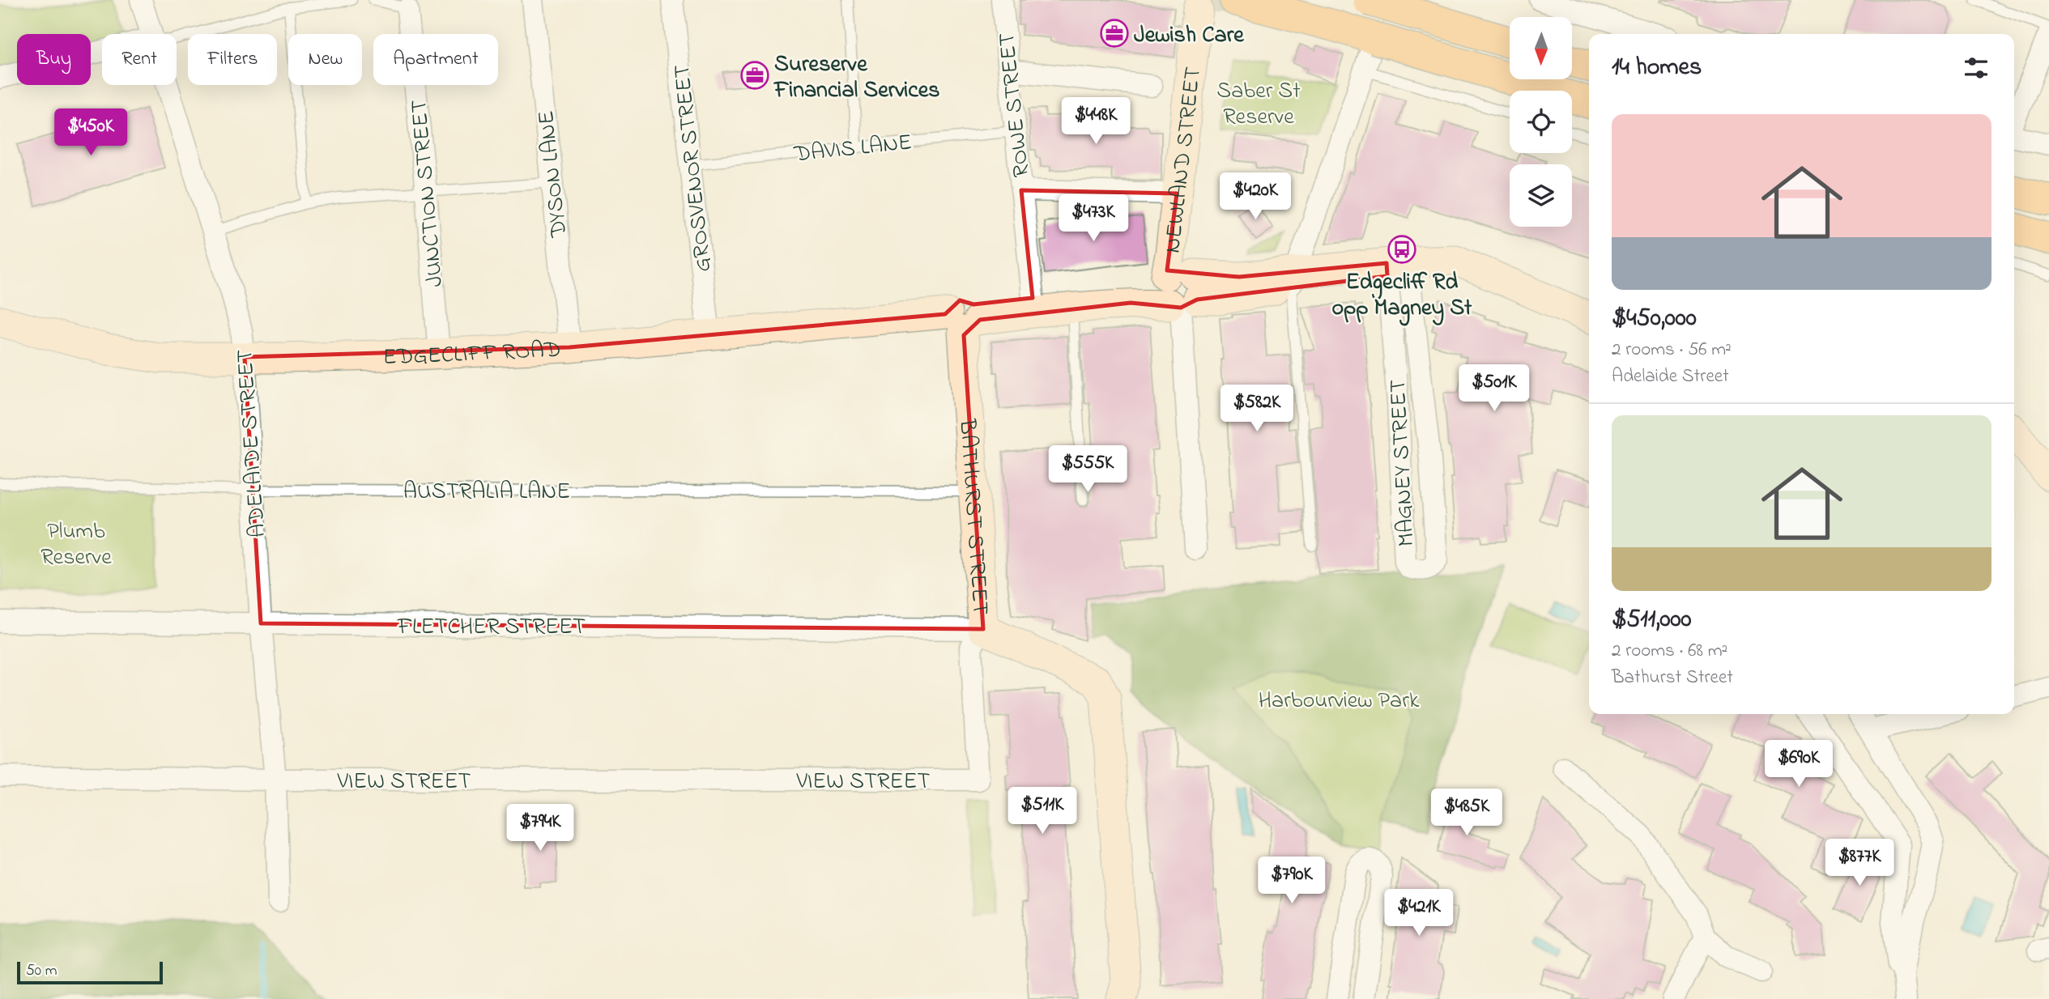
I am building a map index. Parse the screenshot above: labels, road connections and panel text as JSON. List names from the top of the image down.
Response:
{
  "streets": {
    "street": [
      "ROWE STREET",
      "NEWLAND STREET",
      "GROSVENOR STREET",
      "DYSON LANE",
      "JUNCTION STREET",
      "EDGECLIFF ROAD",
      "ADELAIDE STREET",
      "MAGNEY STREET",
      "BATHURST STREET",
      "FLETCHER STREET",
      "VIEW STREET"
    ],
    "lane": ["DAVIS LANE", "AUSTRALIA LANE"]
  },
  "crossings": [
    ["ROWE STREET", "DAVIS LANE"],
    ["ROWE STREET", "EDGECLIFF ROAD"],
    ["DAVIS LANE", "GROSVENOR STREET"],
    ["NEWLAND STREET", "EDGECLIFF ROAD"],
    ["GROSVENOR STREET", "EDGECLIFF ROAD"],
    ["DYSON LANE", "EDGECLIFF ROAD"],
    ["JUNCTION STREET", "EDGECLIFF ROAD"],
    ["EDGECLIFF ROAD", "ADELAIDE STREET"],
    ["EDGECLIFF ROAD", "MAGNEY STREET"],
    ["EDGECLIFF ROAD", "BATHURST STREET"],
    ["ADELAIDE STREET", "AUSTRALIA LANE"],
    ["ADELAIDE STREET", "FLETCHER STREET"],
    ["ADELAIDE STREET", "VIEW STREET"],
    ["AUSTRALIA LANE", "BATHURST STREET"],
    ["BATHURST STREET", "FLETCHER STREET"],
    ["BATHURST STREET", "VIEW STREET"],
    ["FLETCHER STREET", "VIEW STREET"]
  ],
  "parks": ["Saber St Reserve", "Plumb Reserve", "Harbourview Park"],
  "places": {
    "office": ["Jewish Care", "Sureserve Financial Services"],
    "bus stop": ["Edgecliff Rd opp Magney St"]
  },
  "scale_bar": "50 m",
  "north": "bottom",
  "page": {
    "chip": [
      "Buy",
      "Rent",
      "Filters",
      "New",
      "Apartment"
    ],
    "heading": "14 homes",
    "price": [
      "$448K",
      "$450K",
      "$420K",
      "$473K",
      "$501K",
      "$582K",
      "$555K",
      "$690K",
      "$511K",
      "$485K",
      "$794K",
      "$877K",
      "$790K",
      "$421K"
    ],
    "list": [
      {
        "name": "$450,000",
        "note": "2 rooms · 56 m² · Adelaide Street"
      },
      {
        "name": "$511,000",
        "note": "2 rooms · 68 m² · Bathurst Street"
      }
    ],
    "scale": "50 m"
  }
}
